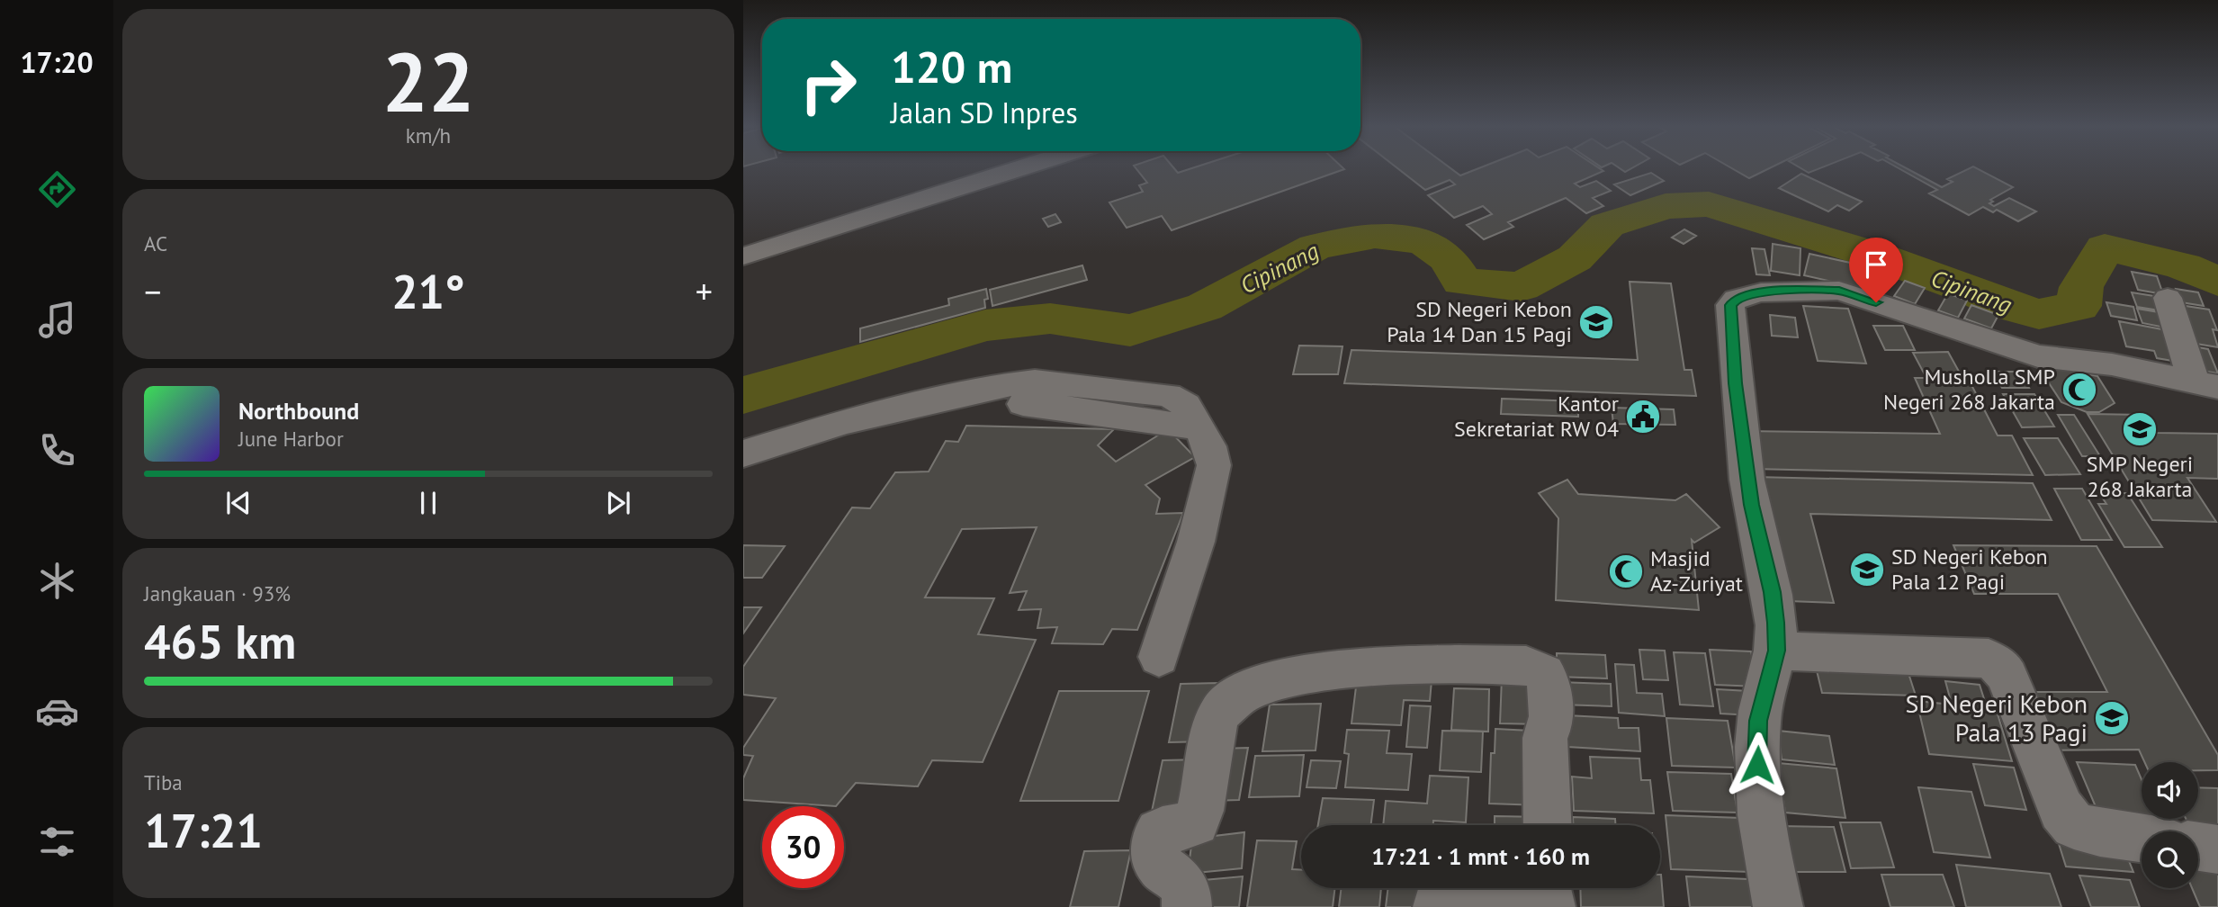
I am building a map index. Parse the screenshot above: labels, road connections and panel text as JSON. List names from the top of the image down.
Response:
{
  "water": ["Cipinang"],
  "places": {
    "school or university": [
      "SD Negeri Kebon Pala 14 Dan 15 Pagi",
      "SMP Negeri 268 Jakarta",
      "SD Negeri Kebon Pala 12 Pagi",
      "SD Negeri Kebon Pala 13 Pagi"
    ],
    "mosque": ["Musholla SMP Negeri 268 Jakarta", "Masjid Az-Zuriyat"],
    "public building": ["Kantor Sekretariat RW 04"]
  },
  "page": {
    "tabs": "17:20",
    "tile": [
      ["22", "km/h"],
      "AC",
      ["Jangkauan · 93%", "465 km"],
      ["Tiba", "17:21"]
    ],
    "turn": ["120 m", "Jalan SD Inpres"],
    "heat": ["−", "21°", "+"],
    "song": ["Northbound", "June Harbor"],
    "limit": "30",
    "trip": "17:21 · 1 mnt · 160 m"
  }
}
